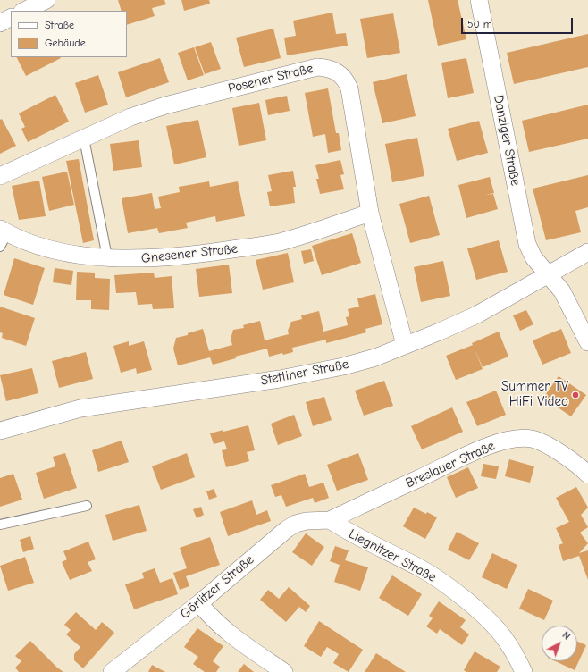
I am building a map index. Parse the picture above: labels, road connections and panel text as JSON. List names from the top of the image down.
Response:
{
  "streets": {
    "street": [
      "Posener Straße",
      "Danziger Straße",
      "Gnesener Straße",
      "Stettiner Straße",
      "Breslauer Straße",
      "Liegnitzer Straße",
      "Görlitzer Straße"
    ]
  },
  "crossings": [
    ["Posener Straße", "Gnesener Straße"],
    ["Posener Straße", "Stettiner Straße"],
    ["Danziger Straße", "Stettiner Straße"],
    ["Breslauer Straße", "Liegnitzer Straße"],
    ["Breslauer Straße", "Görlitzer Straße"],
    ["Liegnitzer Straße", "Görlitzer Straße"]
  ],
  "places": ["Summer TV HiFi Video"],
  "legend": ["Straße", "Gebäude"],
  "scale_bar": "50 m",
  "north": "top right"
}
